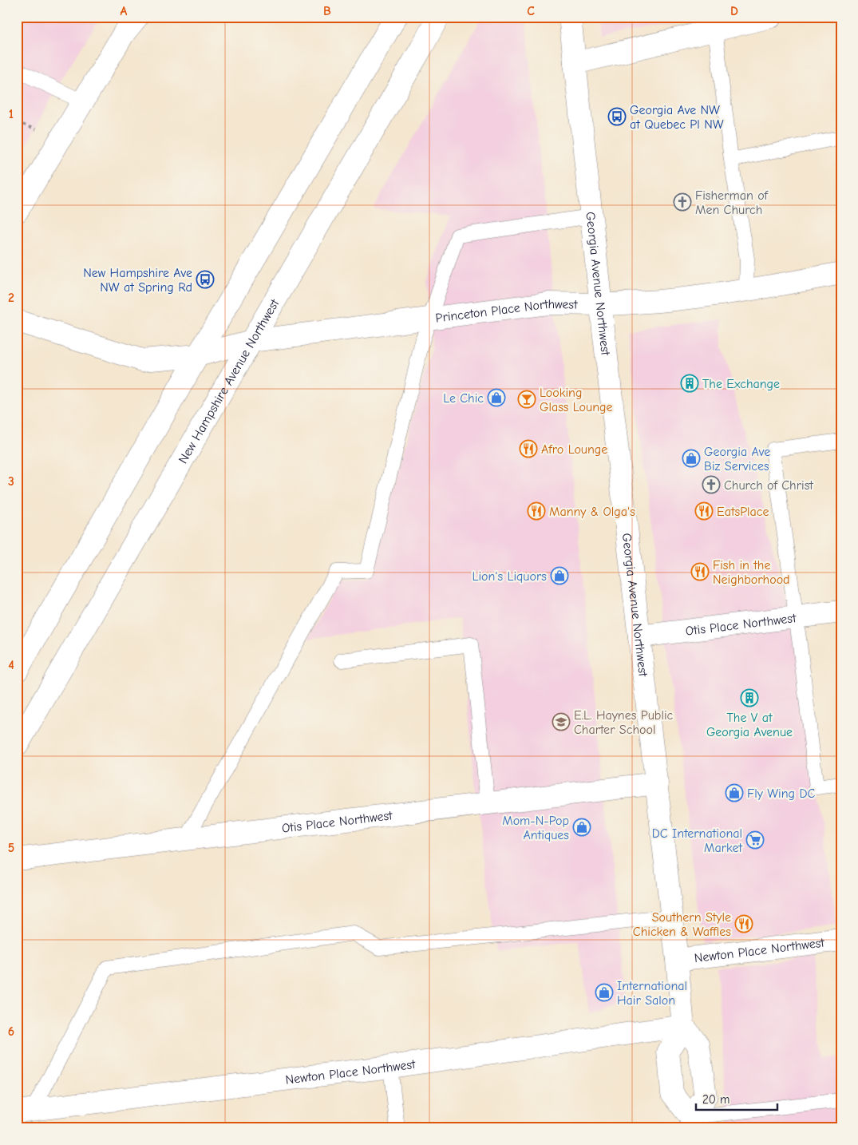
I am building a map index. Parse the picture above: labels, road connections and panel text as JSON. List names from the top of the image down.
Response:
{
  "streets": {
    "main road": [
      "Georgia Avenue Northwest",
      "Princeton Place Northwest",
      "New Hampshire Avenue Northwest",
      "Otis Place Northwest",
      "Newton Place Northwest"
    ]
  },
  "crossings": [
    ["Georgia Avenue Northwest", "Princeton Place Northwest"],
    ["Georgia Avenue Northwest", "Otis Place Northwest"],
    ["Georgia Avenue Northwest", "Newton Place Northwest"],
    ["Princeton Place Northwest", "New Hampshire Avenue Northwest"]
  ],
  "places": {
    "bus stop": ["Georgia Ave NW at Quebec Pl NW", "New Hampshire Ave NW at Spring Rd"],
    "church": ["Fisherman of Men Church", "Church of Christ"],
    "building": ["The Exchange", "The V at Georgia Avenue"],
    "shop": [
      "Le Chic",
      "Georgia Ave Biz Services",
      "Lion's Liquors",
      "Fly Wing DC",
      "Mom-N-Pop Antiques",
      "International Hair Salon"
    ],
    "bar": ["Looking Glass Lounge"],
    "restaurant": [
      "Afro Lounge",
      "Manny & Olga's",
      "EatsPlace",
      "Fish in the Neighborhood",
      "Southern Style Chicken & Waffles"
    ],
    "school or university": ["E.L. Haynes Public Charter School"],
    "supermarket": ["DC International Market"]
  },
  "scale_bar": "20 m",
  "grid": {
    "columns": [
      "A",
      "B",
      "C",
      "D"
    ],
    "rows": [
      "1",
      "2",
      "3",
      "4",
      "5",
      "6"
    ]
  }
}
